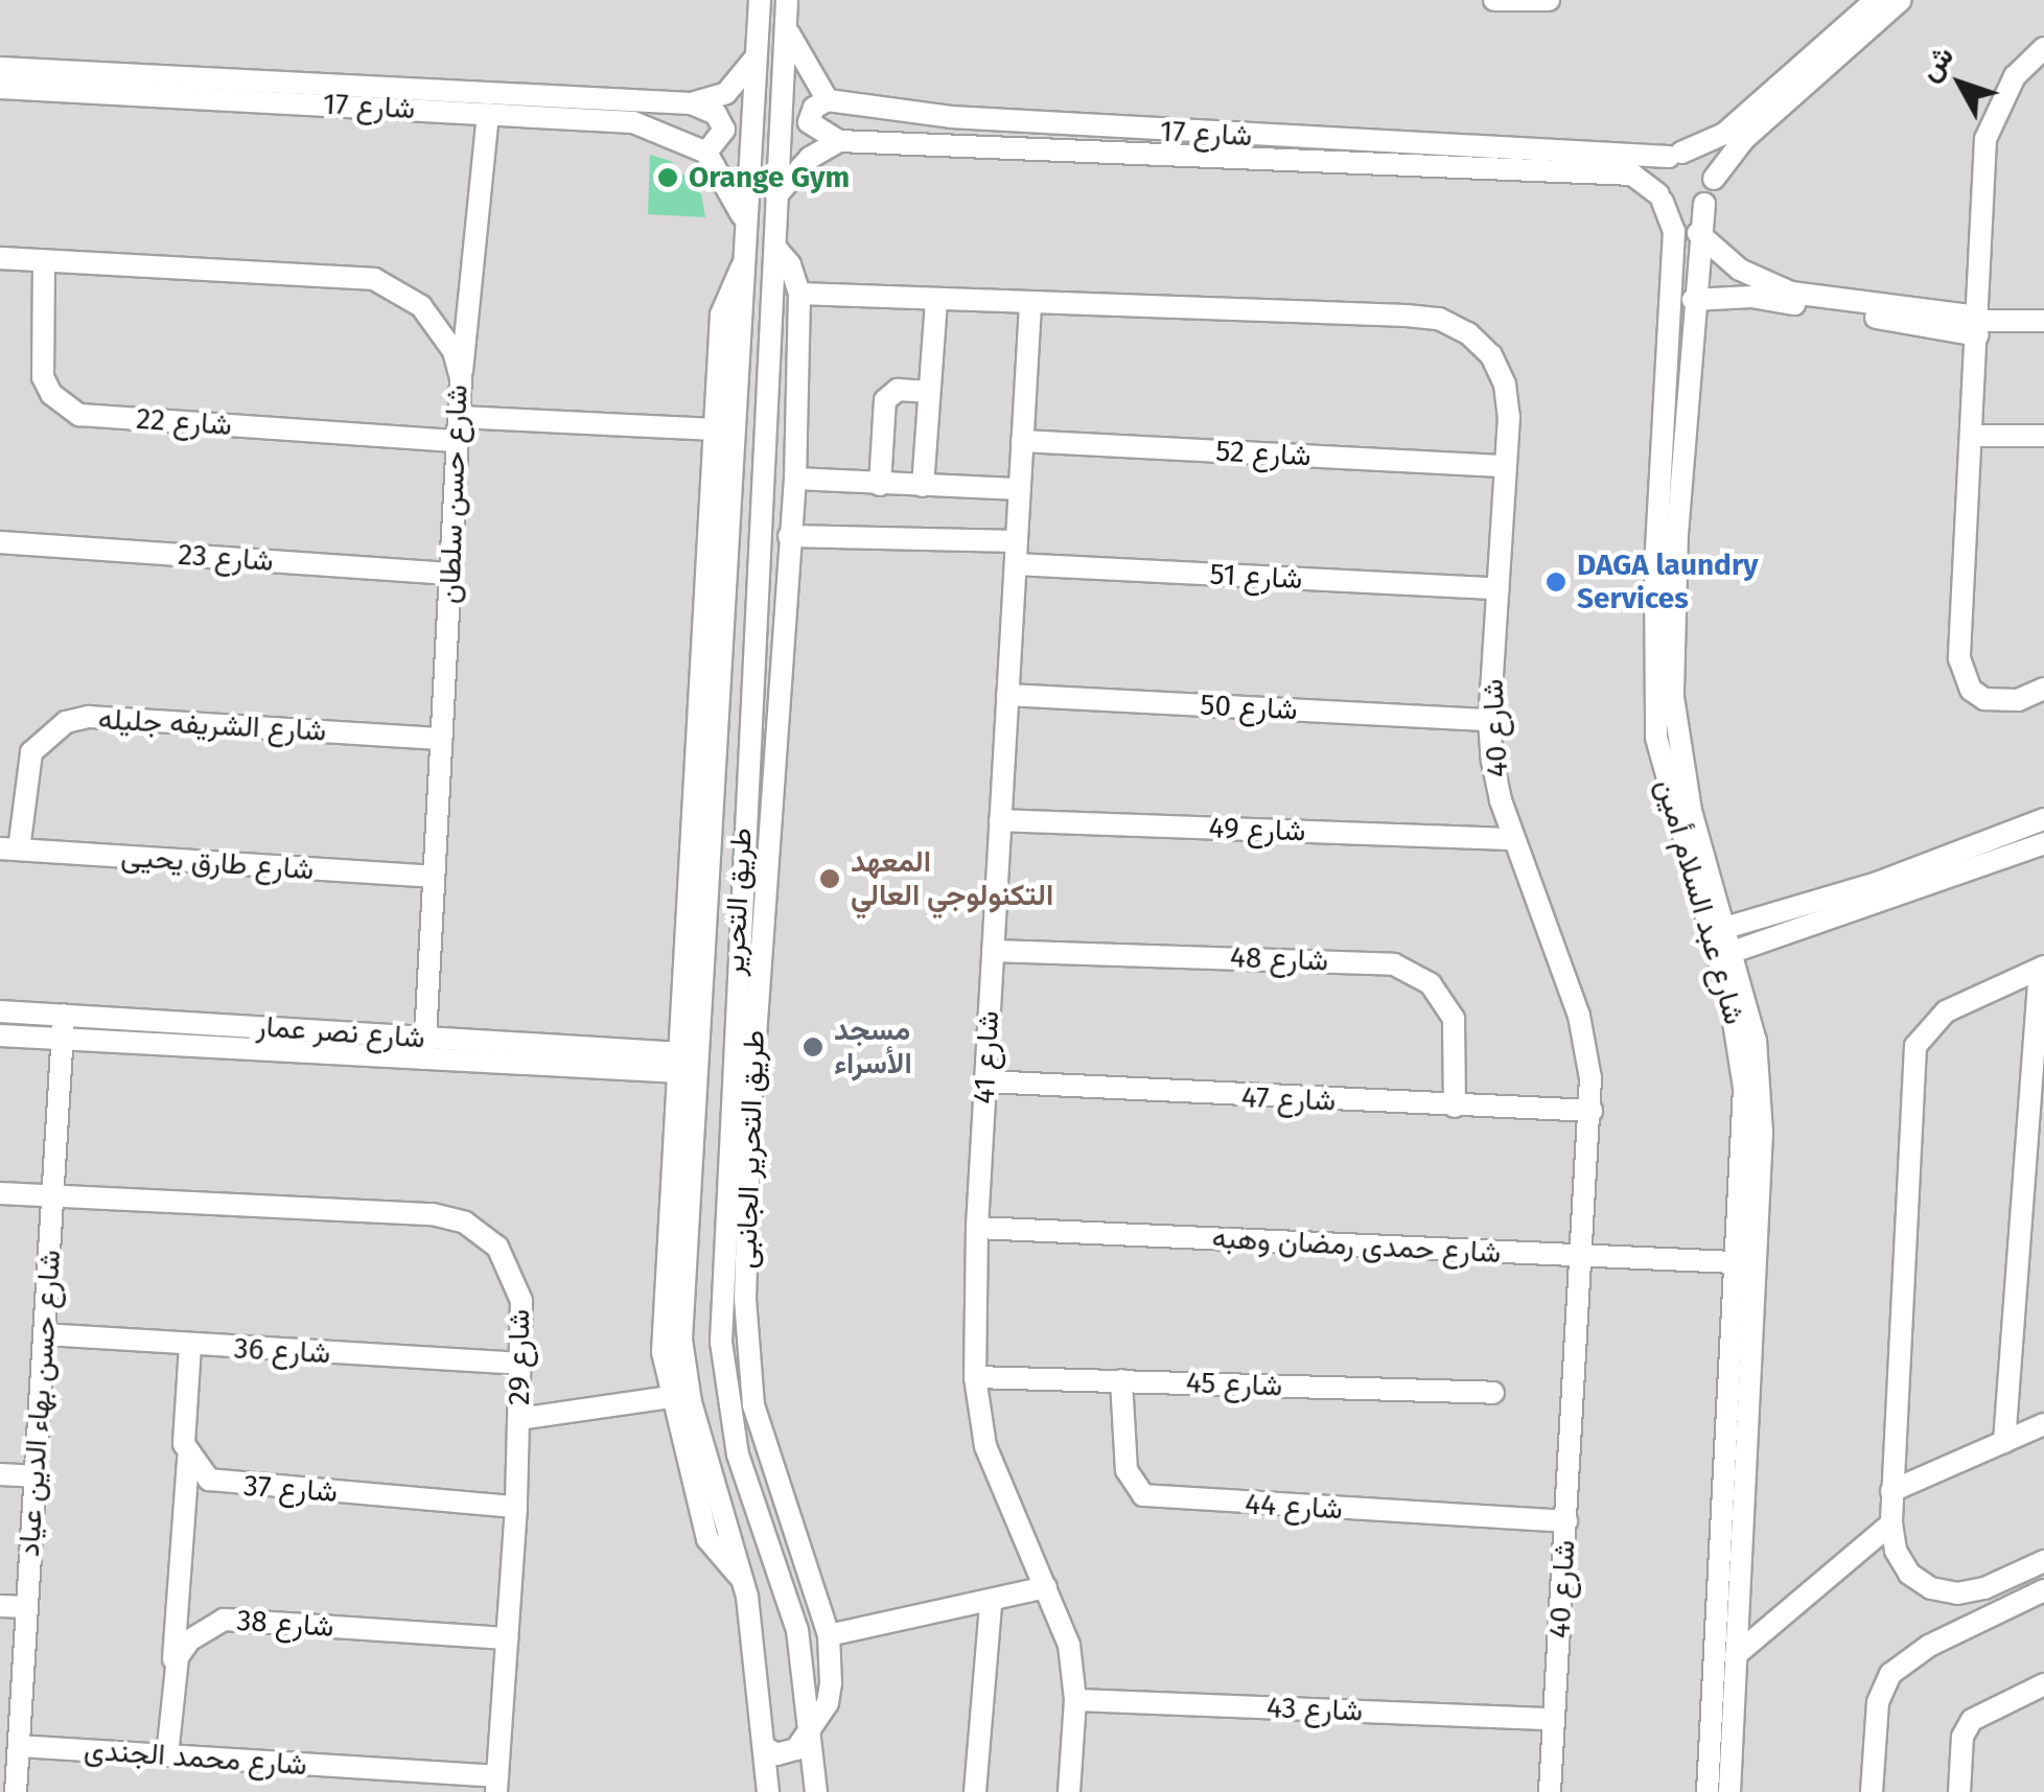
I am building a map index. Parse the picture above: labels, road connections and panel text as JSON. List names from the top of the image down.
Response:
{
  "streets": {
    "street": [
      "شارع 17",
      "شارع 22",
      "شارع 52",
      "شارع حسن سلطان",
      "شارع 23",
      "شارع 51",
      "شارع 50",
      "شارع الشريفه جليله",
      "شارع 40",
      "شارع 49",
      "شارع طارق يحيى",
      "طريق التحرير",
      "شارع عبد السلام أمين",
      "شارع 48",
      "شارع نصر عمار",
      "شارع 41",
      "شارع 47",
      "طريق التحرير الجانبى",
      "شارع حمدى رمضان وهبه",
      "شارع 36",
      "شارع 29",
      "شارع 45",
      "شارع حسن بهاء الدين عياد",
      "شارع 37",
      "شارع 44",
      "شارع 38",
      "شارع 43",
      "شارع محمد الجندى"
    ]
  },
  "crossings": [
    ["شارع 17", "شارع عبد السلام أمين"],
    ["شارع 22", "شارع حسن سلطان"],
    ["شارع 52", "شارع 40"],
    ["شارع 52", "شارع 41"],
    ["شارع حسن سلطان", "شارع 23"],
    ["شارع حسن سلطان", "شارع الشريفه جليله"],
    ["شارع حسن سلطان", "شارع طارق يحيى"],
    ["شارع حسن سلطان", "شارع نصر عمار"],
    ["شارع 51", "شارع 40"],
    ["شارع 51", "شارع 41"],
    ["شارع 51", "طريق التحرير الجانبى"],
    ["شارع 50", "شارع 40"],
    ["شارع 50", "شارع 41"],
    ["شارع الشريفه جليله", "شارع طارق يحيى"],
    ["شارع 40", "شارع 49"],
    ["شارع 40", "شارع 41"],
    ["شارع 40", "شارع 47"],
    ["شارع 40", "طريق التحرير الجانبى"],
    ["شارع 40", "شارع حمدى رمضان وهبه"],
    ["شارع 40", "شارع 44"],
    ["شارع 40", "شارع 43"],
    ["شارع 49", "شارع 41"],
    ["طريق التحرير", "طريق التحرير الجانبى"],
    ["شارع عبد السلام أمين", "شارع حمدى رمضان وهبه"],
    ["شارع 48", "شارع 41"],
    ["شارع 48", "شارع 47"],
    ["شارع نصر عمار", "شارع حسن بهاء الدين عياد"],
    ["شارع 41", "شارع 47"],
    ["شارع 41", "شارع حمدى رمضان وهبه"],
    ["شارع 41", "شارع 45"],
    ["شارع 41", "شارع 43"],
    ["شارع 36", "شارع 29"],
    ["شارع 36", "شارع حسن بهاء الدين عياد"],
    ["شارع 29", "شارع حسن بهاء الدين عياد"],
    ["شارع 29", "شارع 37"],
    ["شارع 29", "شارع 38"],
    ["شارع 29", "شارع محمد الجندى"],
    ["شارع 45", "شارع 44"],
    ["شارع حسن بهاء الدين عياد", "شارع محمد الجندى"],
    ["شارع 38", "شارع محمد الجندى"]
  ],
  "places": [
    "Orange Gym",
    "DAGA laundry Services",
    "المعهد التكنولوجي العالي",
    "مسجد الأسراء"
  ],
  "north": "top left"
}
